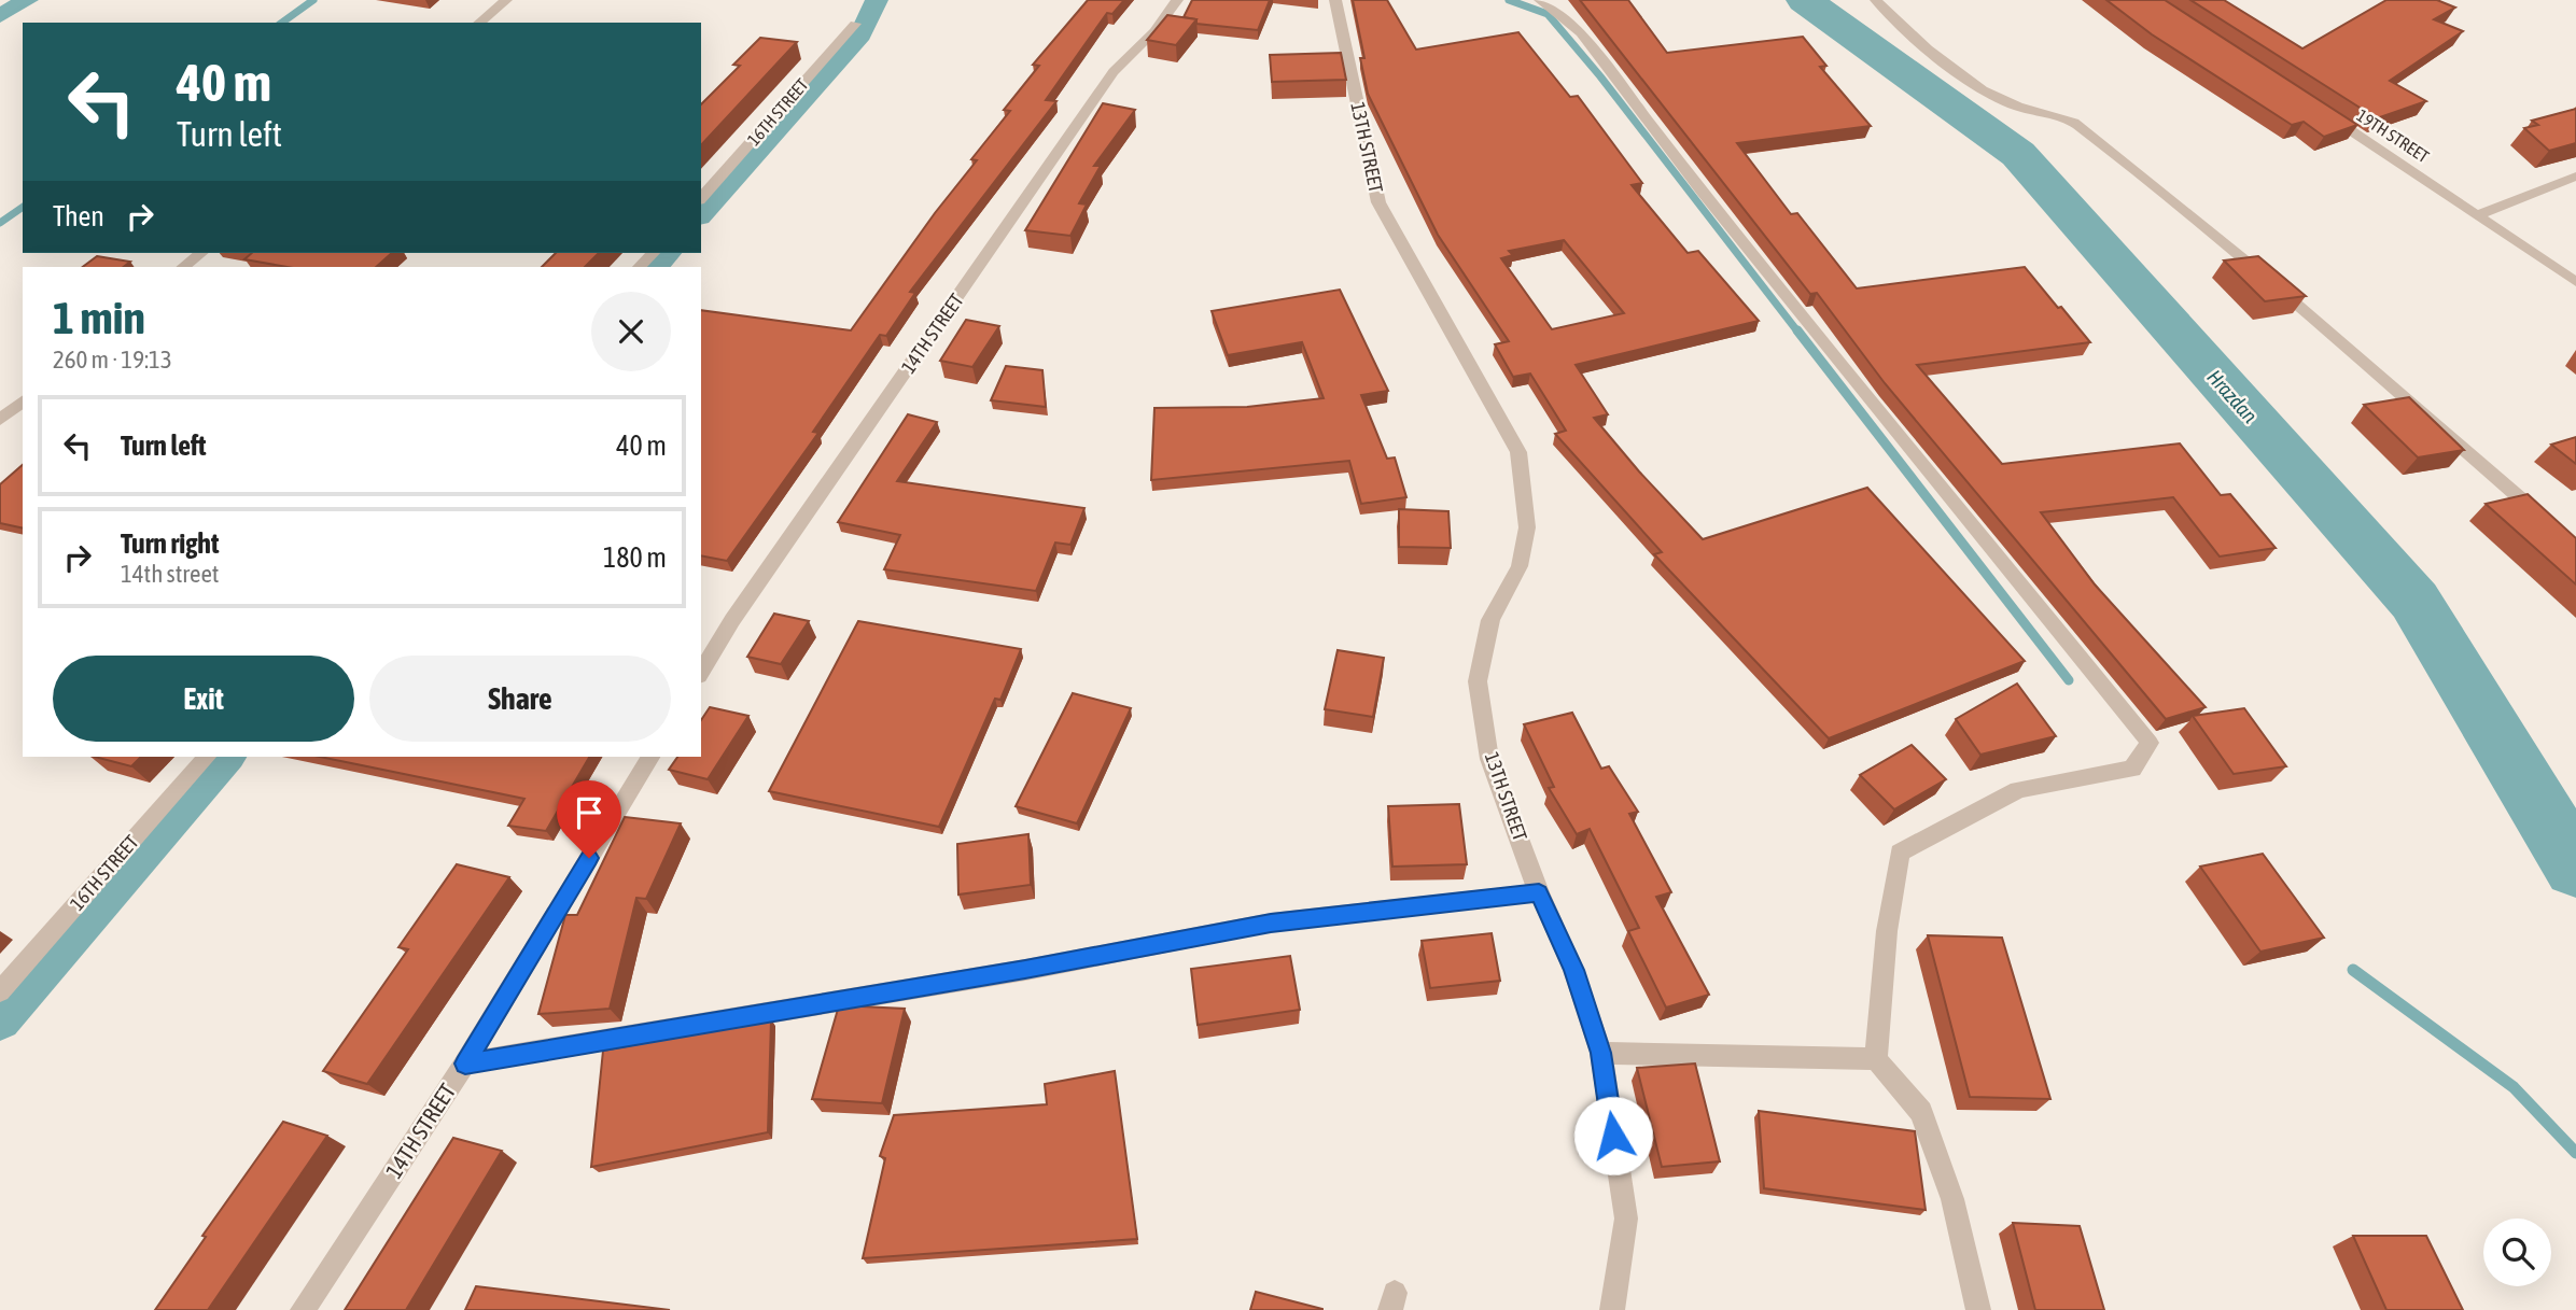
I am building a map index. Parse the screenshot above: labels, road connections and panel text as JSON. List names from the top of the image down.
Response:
{
  "streets": {
    "street": [
      "16TH STREET",
      "19TH STREET",
      "13TH STREET",
      "14TH STREET"
    ]
  },
  "water": ["Hrazdan"],
  "page": {
    "turn": ["40 m", "Turn left"],
    "then": "Then",
    "heading": ["1 min", "260 m · 19:13"],
    "list": [
      {
        "name": "Turn left",
        "value": "40 m"
      },
      {
        "name": "Turn right",
        "note": "14th street",
        "value": "180 m"
      }
    ],
    "buttons": ["Exit", "Share"]
  }
}
